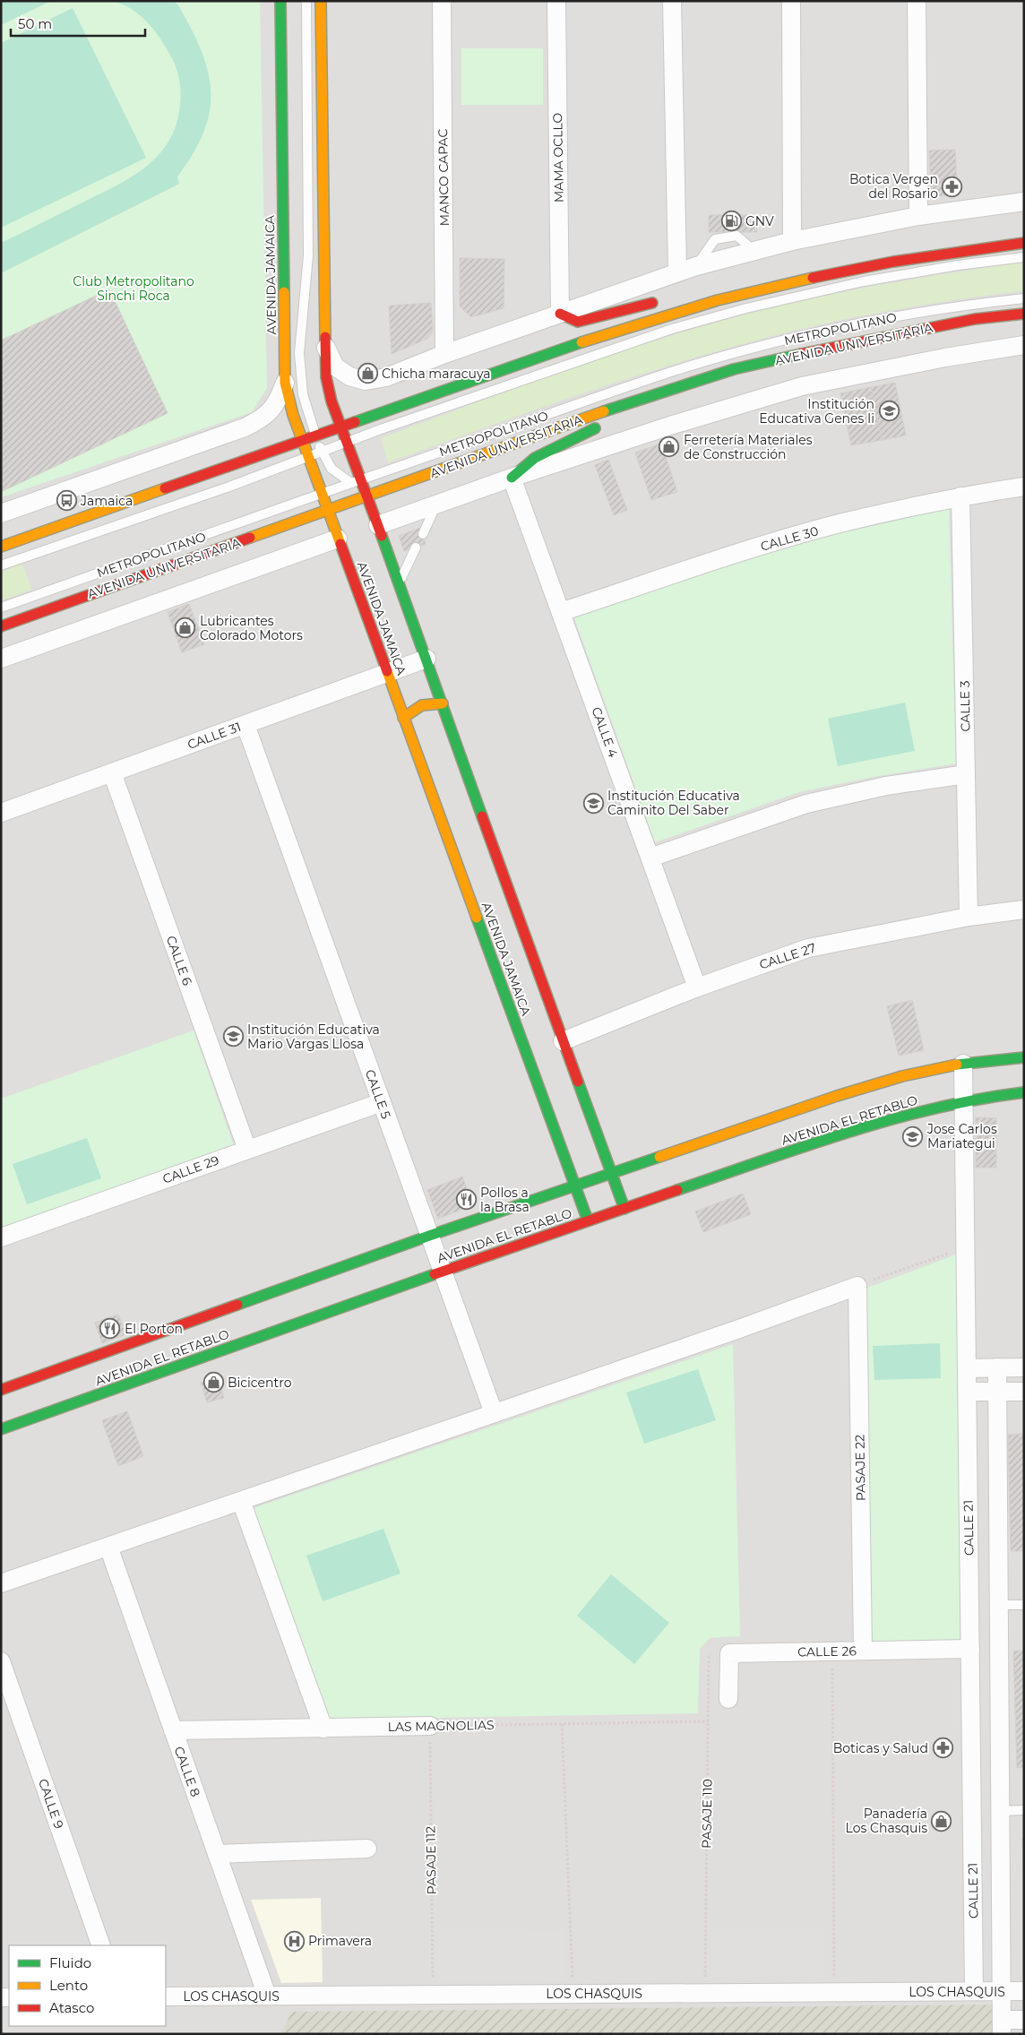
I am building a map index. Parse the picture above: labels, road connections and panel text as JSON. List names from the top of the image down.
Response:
{
  "streets": {
    "main road": ["AVENIDA JAMAICA", "AVENIDA UNIVERSITARIA", "AVENIDA EL RETABLO"],
    "street": [
      "MAMA OCLLO",
      "MANCO CAPAC",
      "CALLE 30",
      "CALLE 3",
      "CALLE 4",
      "CALLE 31",
      "CALLE 27",
      "CALLE 6",
      "CALLE 5",
      "CALLE 29",
      "PASAJE 22",
      "CALLE 21",
      "CALLE 26",
      "LAS MAGNOLIAS",
      "CALLE 8",
      "CALLE 9",
      "LOS CHASQUIS"
    ],
    "lane": ["METROPOLITANO"],
    "path": ["PASAJE 110", "PASAJE 112"]
  },
  "crossings": [
    ["AVENIDA JAMAICA", "METROPOLITANO"],
    ["AVENIDA JAMAICA", "AVENIDA UNIVERSITARIA"],
    ["AVENIDA JAMAICA", "CALLE 31"],
    ["AVENIDA JAMAICA", "CALLE 27"],
    ["AVENIDA JAMAICA", "AVENIDA EL RETABLO"],
    ["CALLE 30", "CALLE 3"],
    ["CALLE 30", "CALLE 4"],
    ["CALLE 3", "CALLE 27"],
    ["CALLE 4", "CALLE 27"],
    ["CALLE 31", "CALLE 6"],
    ["CALLE 31", "CALLE 5"],
    ["CALLE 6", "CALLE 29"],
    ["CALLE 5", "AVENIDA EL RETABLO"],
    ["CALLE 5", "CALLE 29"],
    ["AVENIDA EL RETABLO", "CALLE 21"],
    ["PASAJE 22", "CALLE 26"],
    ["CALLE 21", "CALLE 26"],
    ["CALLE 21", "LOS CHASQUIS"],
    ["CALLE 26", "PASAJE 110"],
    ["LAS MAGNOLIAS", "CALLE 8"],
    ["LAS MAGNOLIAS", "PASAJE 110"],
    ["LAS MAGNOLIAS", "PASAJE 112"],
    ["CALLE 8", "LOS CHASQUIS"],
    ["PASAJE 110", "LOS CHASQUIS"],
    ["PASAJE 112", "LOS CHASQUIS"]
  ],
  "parks": ["Club Metropolitano Sinchi Roca"],
  "places": {
    "pharmacy": ["Botica Vergen del Rosario", "Boticas y Salud"],
    "fuel station": ["GNV"],
    "shop": [
      "Chicha maracuya",
      "Ferretería Materiales de Construcción",
      "Lubricantes Colorado Motors",
      "Bicicentro",
      "Panadería Los Chasquis"
    ],
    "school or university": [
      "Institución Educativa Genes Ii",
      "Institución Educativa Caminito Del Saber",
      "Institución Educativa Mario Vargas Llosa",
      "Jose Carlos Mariategui"
    ],
    "bus stop": ["Jamaica"],
    "restaurant": ["Pollos a la Brasa", "El Porton"],
    "hospital": ["Primavera"]
  },
  "legend": ["Fluido", "Lento", "Atasco"],
  "scale_bar": "50 m"
}
